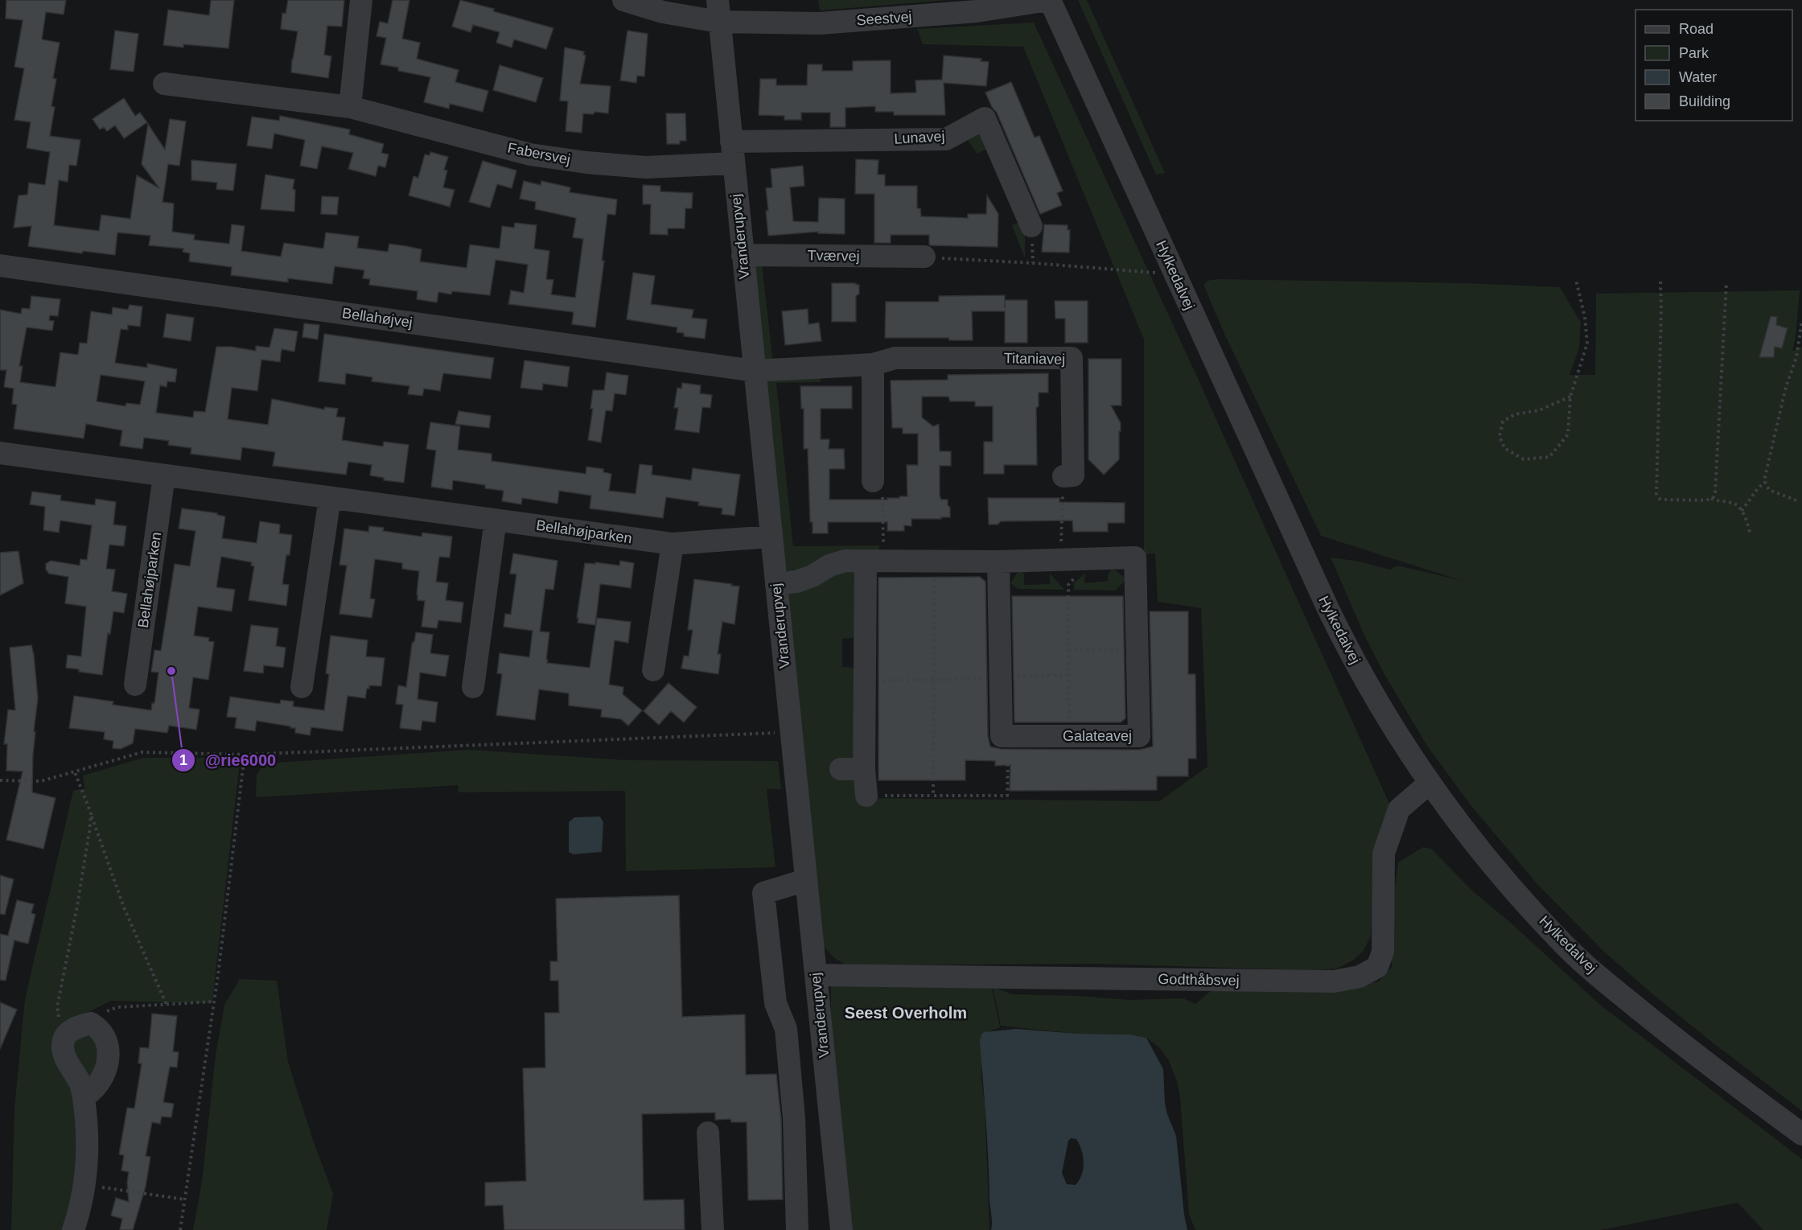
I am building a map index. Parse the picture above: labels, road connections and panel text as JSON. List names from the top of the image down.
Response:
{
  "streets": {
    "street": [
      "Seestvej",
      "Lunavej",
      "Fabersvej",
      "Vranderupvej",
      "Tværvej",
      "Hylkedalvej",
      "Bellahøjvej",
      "Titaniavej",
      "Bellahøjparken",
      "Galateavej",
      "Godthåbsvej"
    ]
  },
  "crossings": [
    ["Seestvej", "Vranderupvej"],
    ["Seestvej", "Hylkedalvej"],
    ["Lunavej", "Fabersvej"],
    ["Lunavej", "Vranderupvej"],
    ["Fabersvej", "Vranderupvej"],
    ["Vranderupvej", "Tværvej"],
    ["Vranderupvej", "Bellahøjvej"],
    ["Vranderupvej", "Titaniavej"],
    ["Vranderupvej", "Bellahøjparken"],
    ["Vranderupvej", "Galateavej"],
    ["Vranderupvej", "Godthåbsvej"],
    ["Hylkedalvej", "Godthåbsvej"],
    ["Bellahøjvej", "Titaniavej"]
  ],
  "districts": ["Seest Overholm"],
  "places": ["@rie6000"],
  "legend": [
    "Road",
    "Park",
    "Water",
    "Building"
  ]
}
